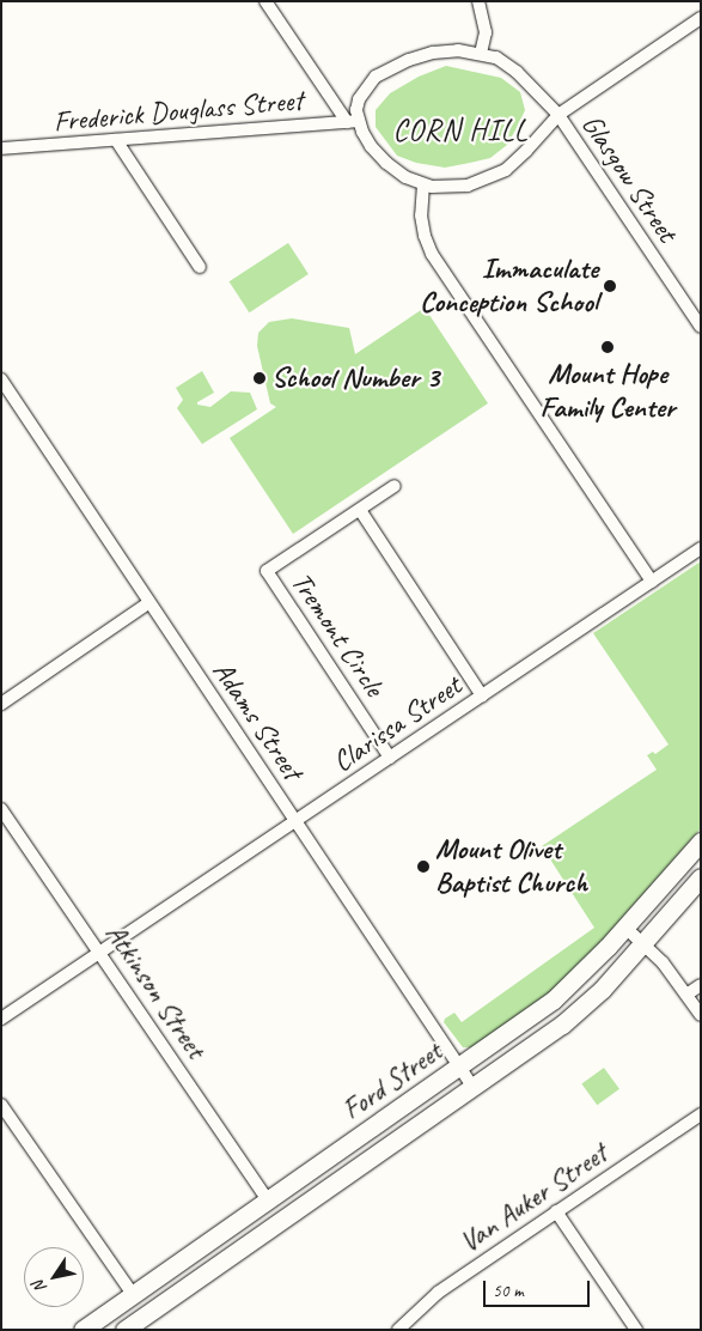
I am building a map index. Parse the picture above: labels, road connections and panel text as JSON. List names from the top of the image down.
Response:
{
  "streets": {
    "main road": ["Ford Street"],
    "street": [
      "Frederick Douglass Street",
      "Glasgow Street",
      "Tremont Circle",
      "Adams Street",
      "Clarissa Street",
      "Atkinson Street",
      "Van Auker Street"
    ]
  },
  "crossings": [
    ["Frederick Douglass Street", "Glasgow Street"],
    ["Tremont Circle", "Clarissa Street"],
    ["Adams Street", "Clarissa Street"],
    ["Adams Street", "Ford Street"],
    ["Clarissa Street", "Atkinson Street"],
    ["Atkinson Street", "Ford Street"]
  ],
  "districts": ["CORN HILL"],
  "places": [
    "Immaculate Conception School",
    "Mount Hope Family Center",
    "School Number 3",
    "Mount Olivet Baptist Church"
  ],
  "scale_bar": "50 m",
  "north": "bottom left"
}
